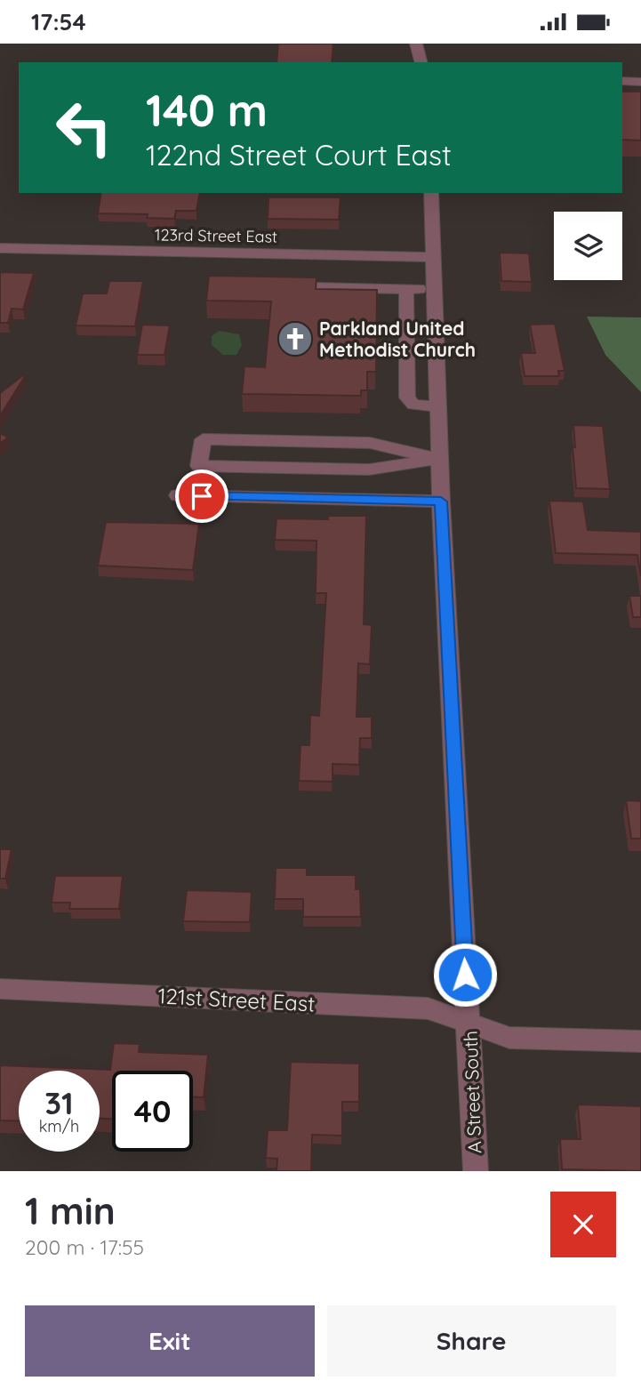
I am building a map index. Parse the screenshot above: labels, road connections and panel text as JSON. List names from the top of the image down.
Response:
{
  "streets": {
    "street": ["123rd Street East", "121st Street East", "A Street South"]
  },
  "crossings": [
    ["123rd Street East", "A Street South"],
    ["121st Street East", "A Street South"]
  ],
  "places": {
    "church": ["Parkland United Methodist Church"]
  },
  "page": {
    "status": "17:54",
    "turn": ["140 m", "122nd Street Court East"],
    "speed": "31 km/h",
    "limit": "40",
    "heading": ["1 min", "200 m · 17:55"],
    "buttons": ["Exit", "Share"]
  }
}
